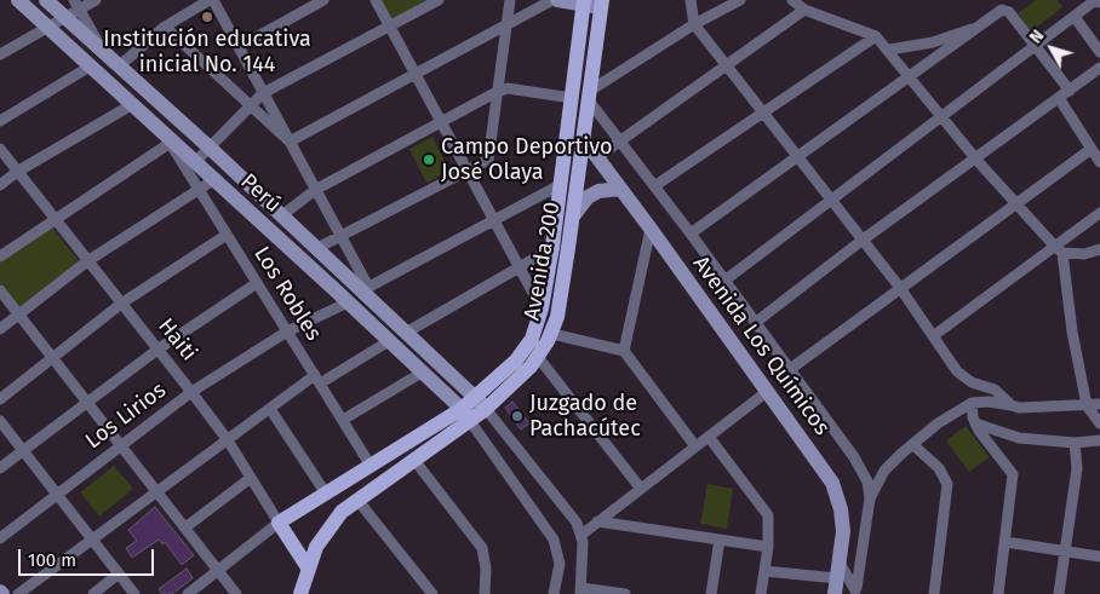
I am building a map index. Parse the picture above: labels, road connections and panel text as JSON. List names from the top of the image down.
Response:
{
  "streets": {
    "main road": [
      "Perú",
      "Avenida 200",
      "Haiti",
      "Avenida Los Químicos"
    ],
    "street": ["Los Robles", "Los Lirios"]
  },
  "crossings": [
    ["Perú", "Avenida 200"],
    ["Perú", "Los Robles"],
    ["Perú", "Los Lirios"],
    ["Avenida 200", "Los Robles"],
    ["Avenida 200", "Haiti"],
    ["Avenida 200", "Avenida Los Químicos"],
    ["Los Robles", "Los Lirios"],
    ["Haiti", "Los Lirios"]
  ],
  "places": ["Institución educativa inicial No. 144", "Campo Deportivo José Olaya", "Juzgado de Pachacútec"],
  "scale_bar": "100 m",
  "north": "top left"
}
